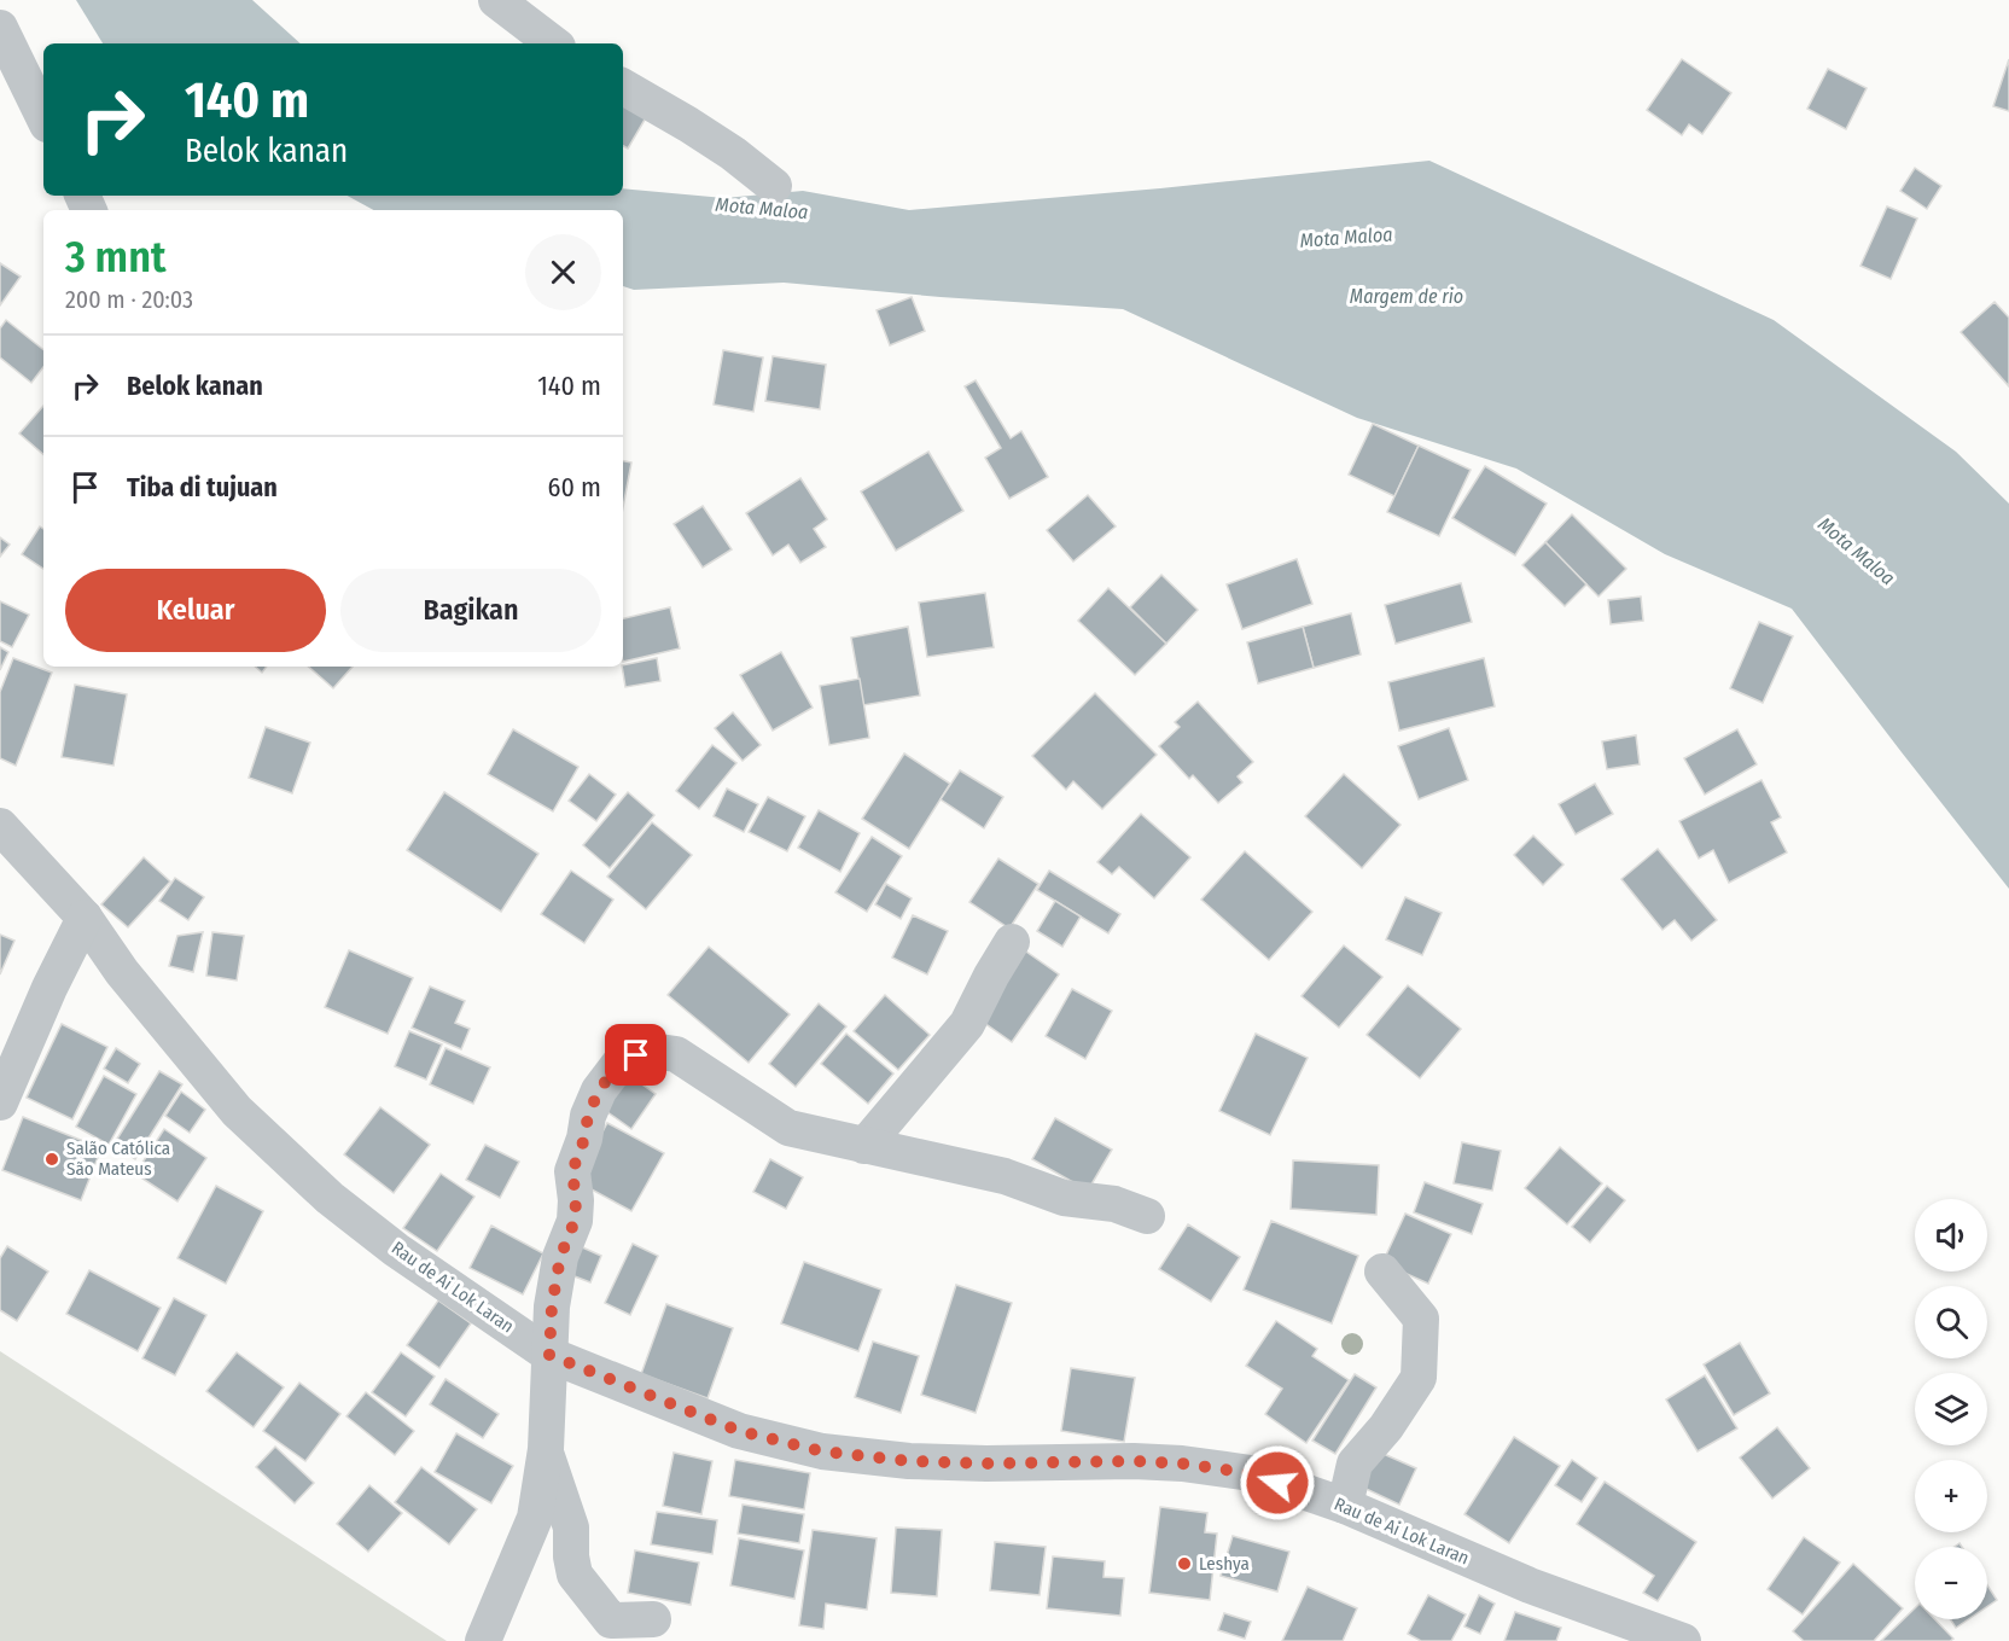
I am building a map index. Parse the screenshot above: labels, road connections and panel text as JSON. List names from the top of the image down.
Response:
{
  "streets": {
    "street": ["Rau de Ai Lok Laran"]
  },
  "water": ["Mota Maloa", "Margem de rio"],
  "places": ["Salão Católica São Mateus", "Leshya"],
  "page": {
    "turn": ["140 m", "Belok kanan"],
    "heading": ["3 mnt", "200 m · 20:03"],
    "list": [
      {
        "name": "Belok kanan",
        "value": "140 m"
      },
      {
        "name": "Tiba di tujuan",
        "value": "60 m"
      }
    ],
    "buttons": ["Keluar", "Bagikan"],
    "map_buttons": ["+", "−"]
  }
}
